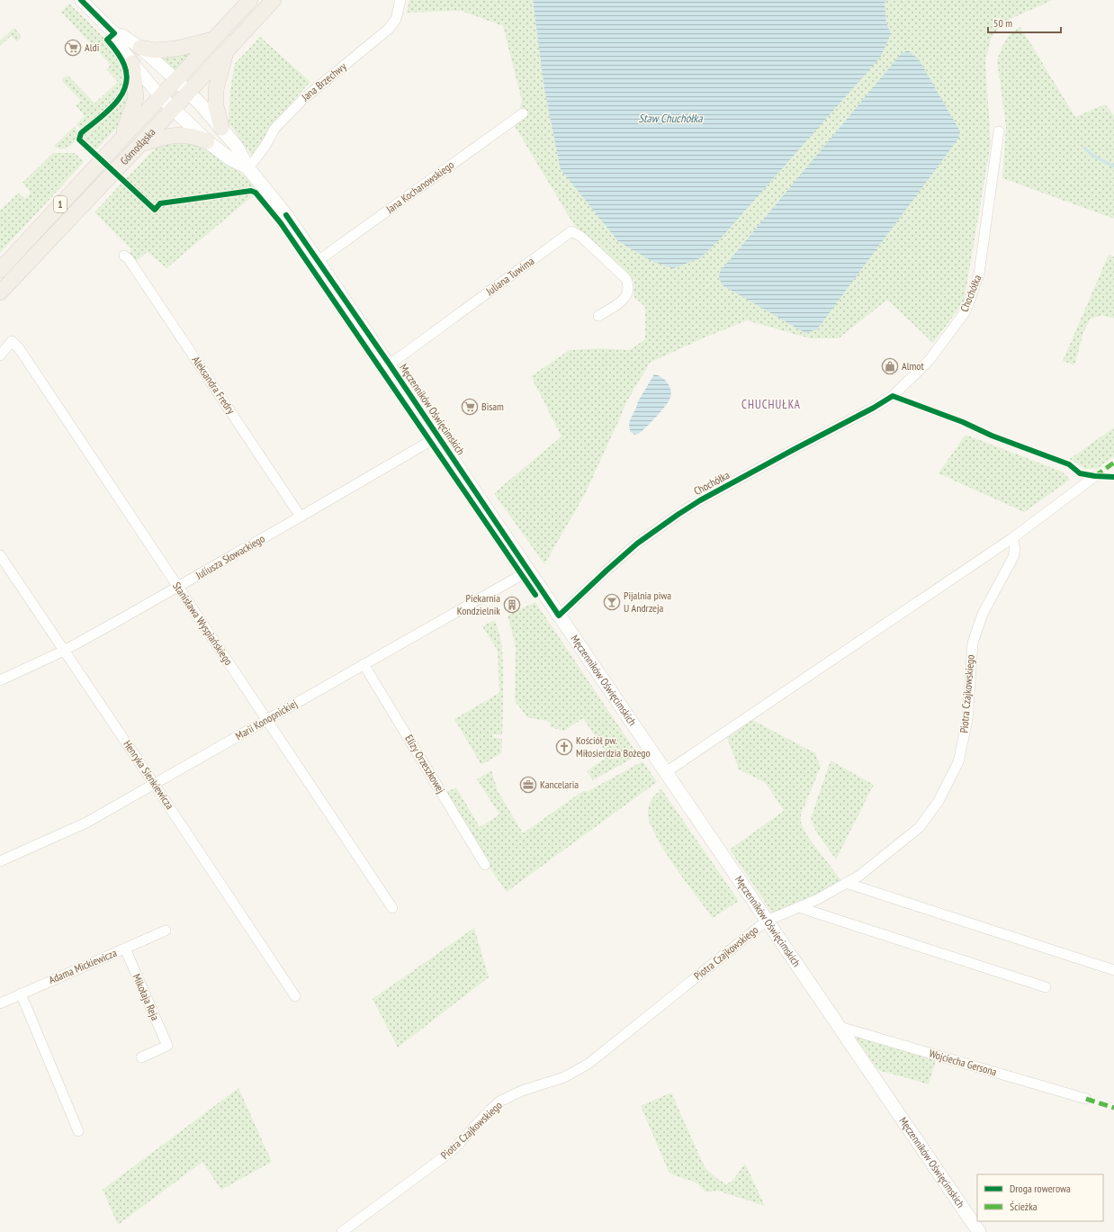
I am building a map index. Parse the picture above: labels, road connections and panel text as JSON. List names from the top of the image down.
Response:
{
  "streets": {
    "main road": ["Górnośląska", "1", "Męczenników Oświęcimskich"],
    "street": [
      "Jana Brzechwy",
      "Jana Kochanowskiego",
      "Juliana Tuwima",
      "Chochółka",
      "Aleksandra Fredry",
      "Juliusza Słowackiego",
      "Stanisława Wyspiańskiego",
      "Piotra Czajkowskiego",
      "Marii Konopnickiej",
      "Elizy Orzeszkowej",
      "Henryka Sienkiewicza",
      "Adama Mickiewicza",
      "Mikołaja Reja",
      "Wojciecha Gersona"
    ]
  },
  "crossings": [
    ["Jana Brzechwy", "Męczenników Oświęcimskich"],
    ["Górnośląska", "Męczenników Oświęcimskich"],
    ["Jana Kochanowskiego", "Męczenników Oświęcimskich"],
    ["Juliana Tuwima", "Męczenników Oświęcimskich"],
    ["Chochółka", "Męczenników Oświęcimskich"],
    ["Aleksandra Fredry", "Juliusza Słowackiego"],
    ["Męczenników Oświęcimskich", "Juliusza Słowackiego"],
    ["Męczenników Oświęcimskich", "Piotra Czajkowskiego"],
    ["Męczenników Oświęcimskich", "Marii Konopnickiej"],
    ["Męczenników Oświęcimskich", "Wojciecha Gersona"],
    ["Juliusza Słowackiego", "Stanisława Wyspiańskiego"],
    ["Juliusza Słowackiego", "Henryka Sienkiewicza"],
    ["Stanisława Wyspiańskiego", "Marii Konopnickiej"],
    ["Marii Konopnickiej", "Elizy Orzeszkowej"],
    ["Marii Konopnickiej", "Henryka Sienkiewicza"],
    ["Adama Mickiewicza", "Mikołaja Reja"]
  ],
  "districts": ["CHUCHUŁKA"],
  "water": ["Staw Chuchółka"],
  "places": {
    "supermarket": ["Aldi", "Bisam"],
    "shop": ["Almot"],
    "bar": ["Pijalnia piwa U Andrzeja"],
    "building": ["Piekarnia Kondzielnik"],
    "church": ["Kościół pw. Miłosierdzia Bożego"],
    "office": ["Kancelaria"]
  },
  "legend": ["Droga rowerowa", "Ścieżka"],
  "scale_bar": "50 m"
}
